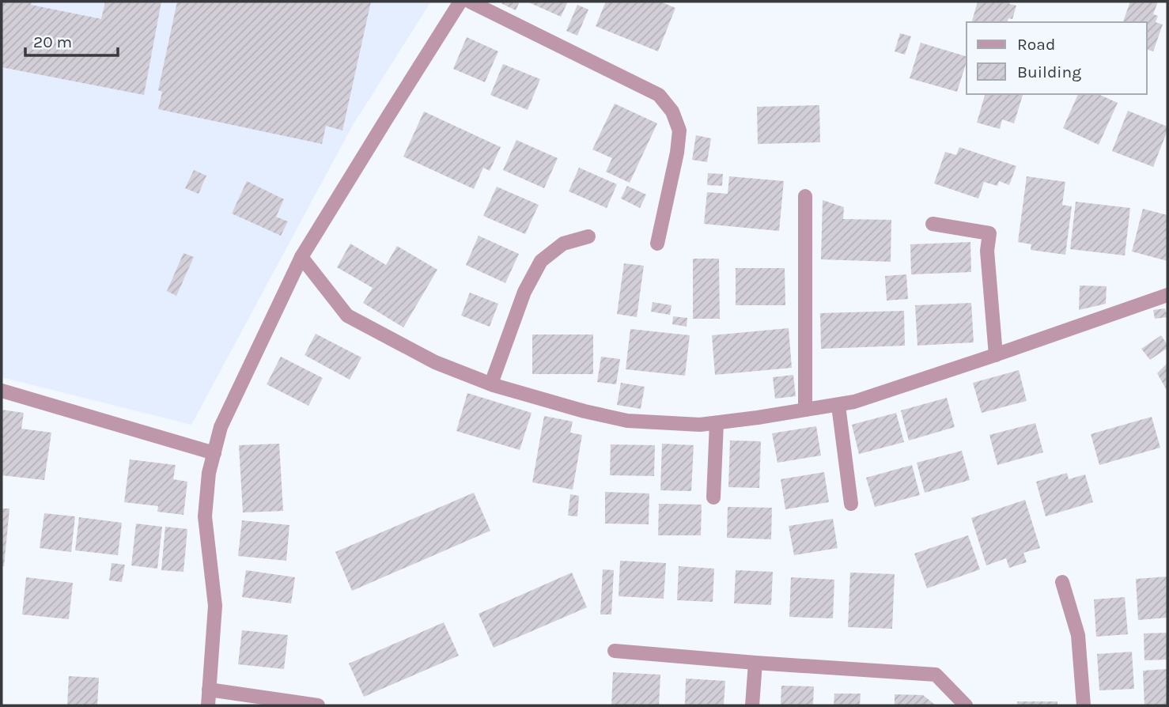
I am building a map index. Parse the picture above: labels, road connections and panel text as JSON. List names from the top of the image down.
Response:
{
  "legend": ["Road", "Building"],
  "scale_bar": "20 m"
}
